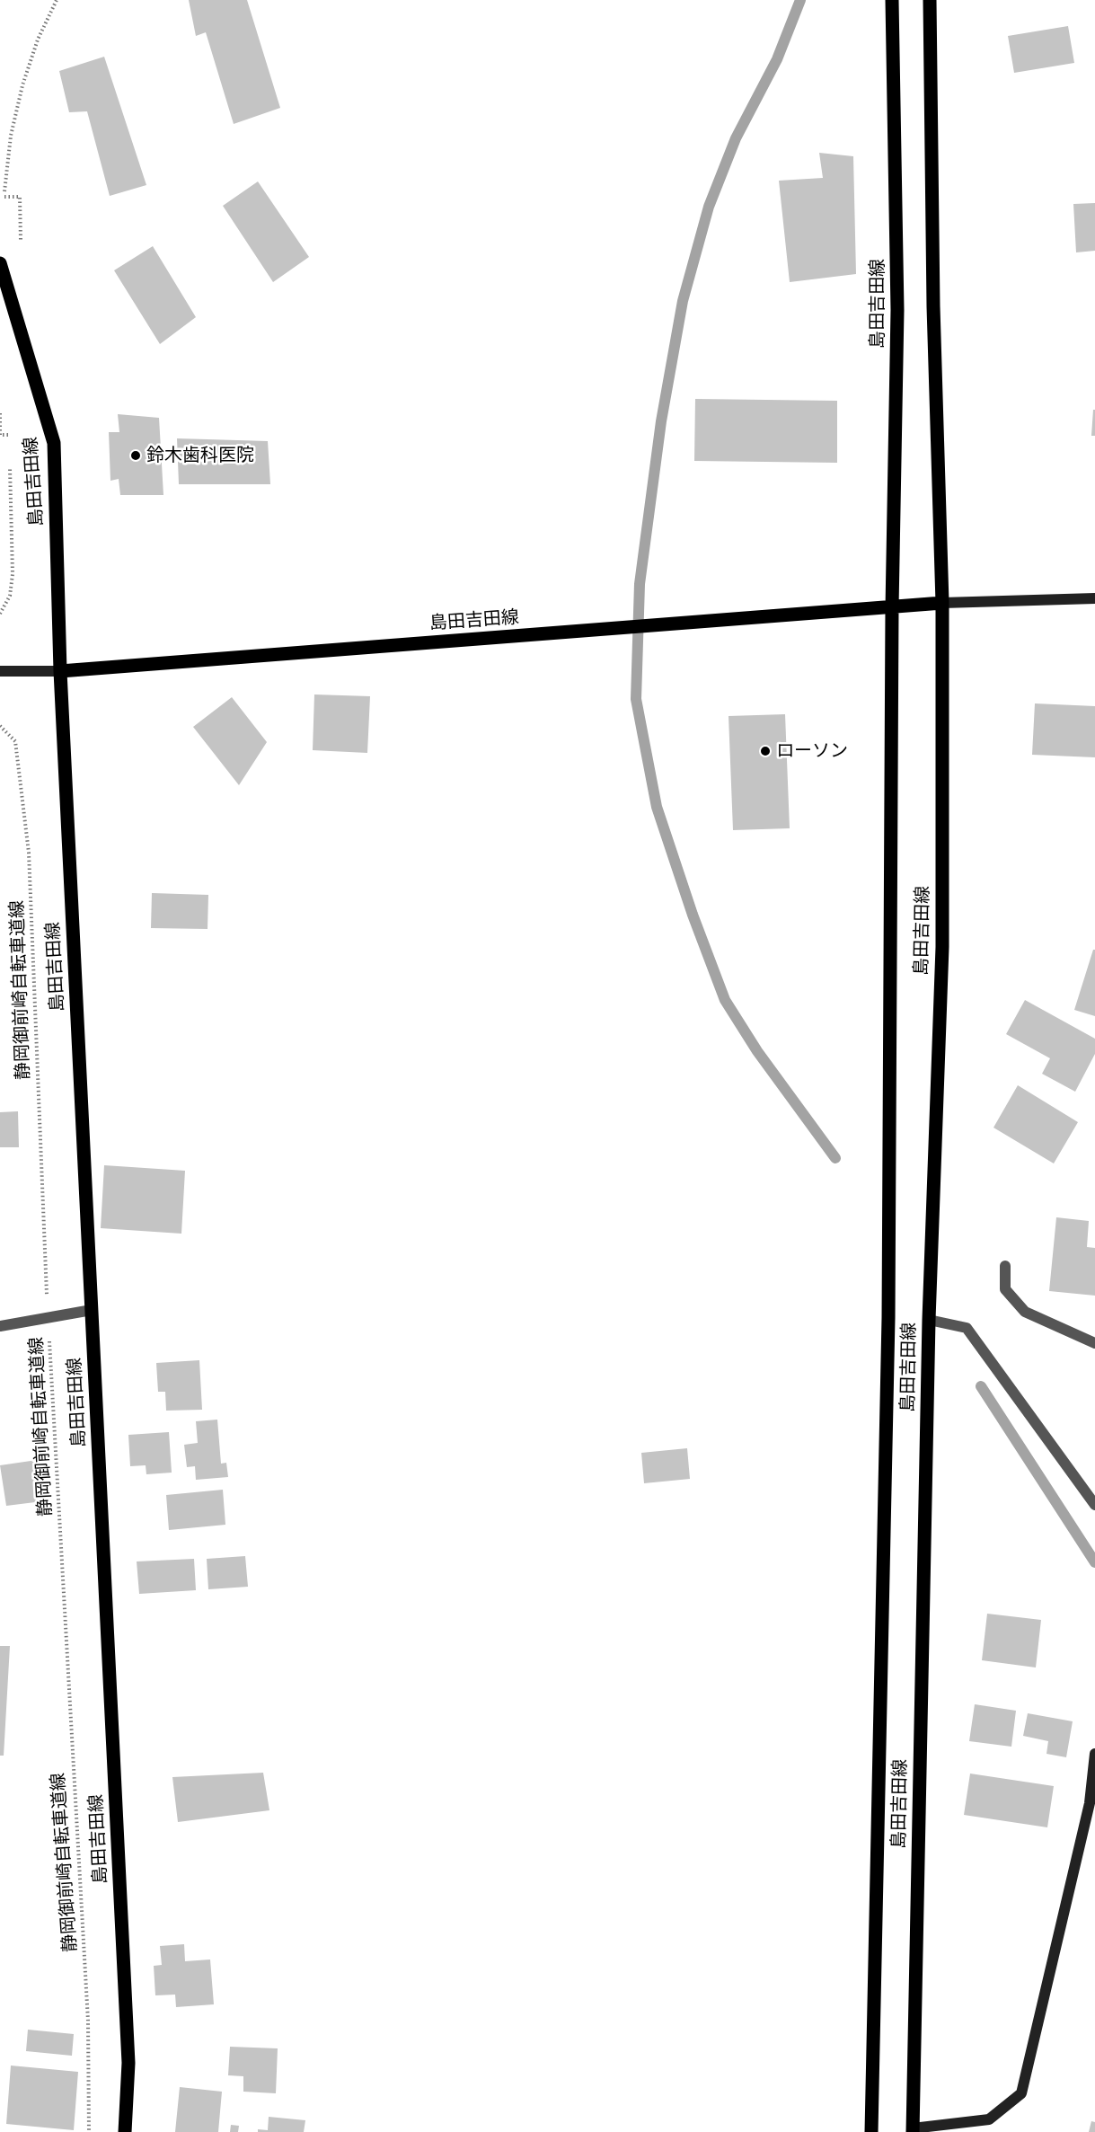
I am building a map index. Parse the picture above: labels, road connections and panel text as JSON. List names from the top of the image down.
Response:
{
  "streets": {
    "main road": ["島田吉田線"],
    "path": ["静岡御前崎自転車道線"]
  },
  "places": ["鈴木歯科医院", "ローソン"]
}
